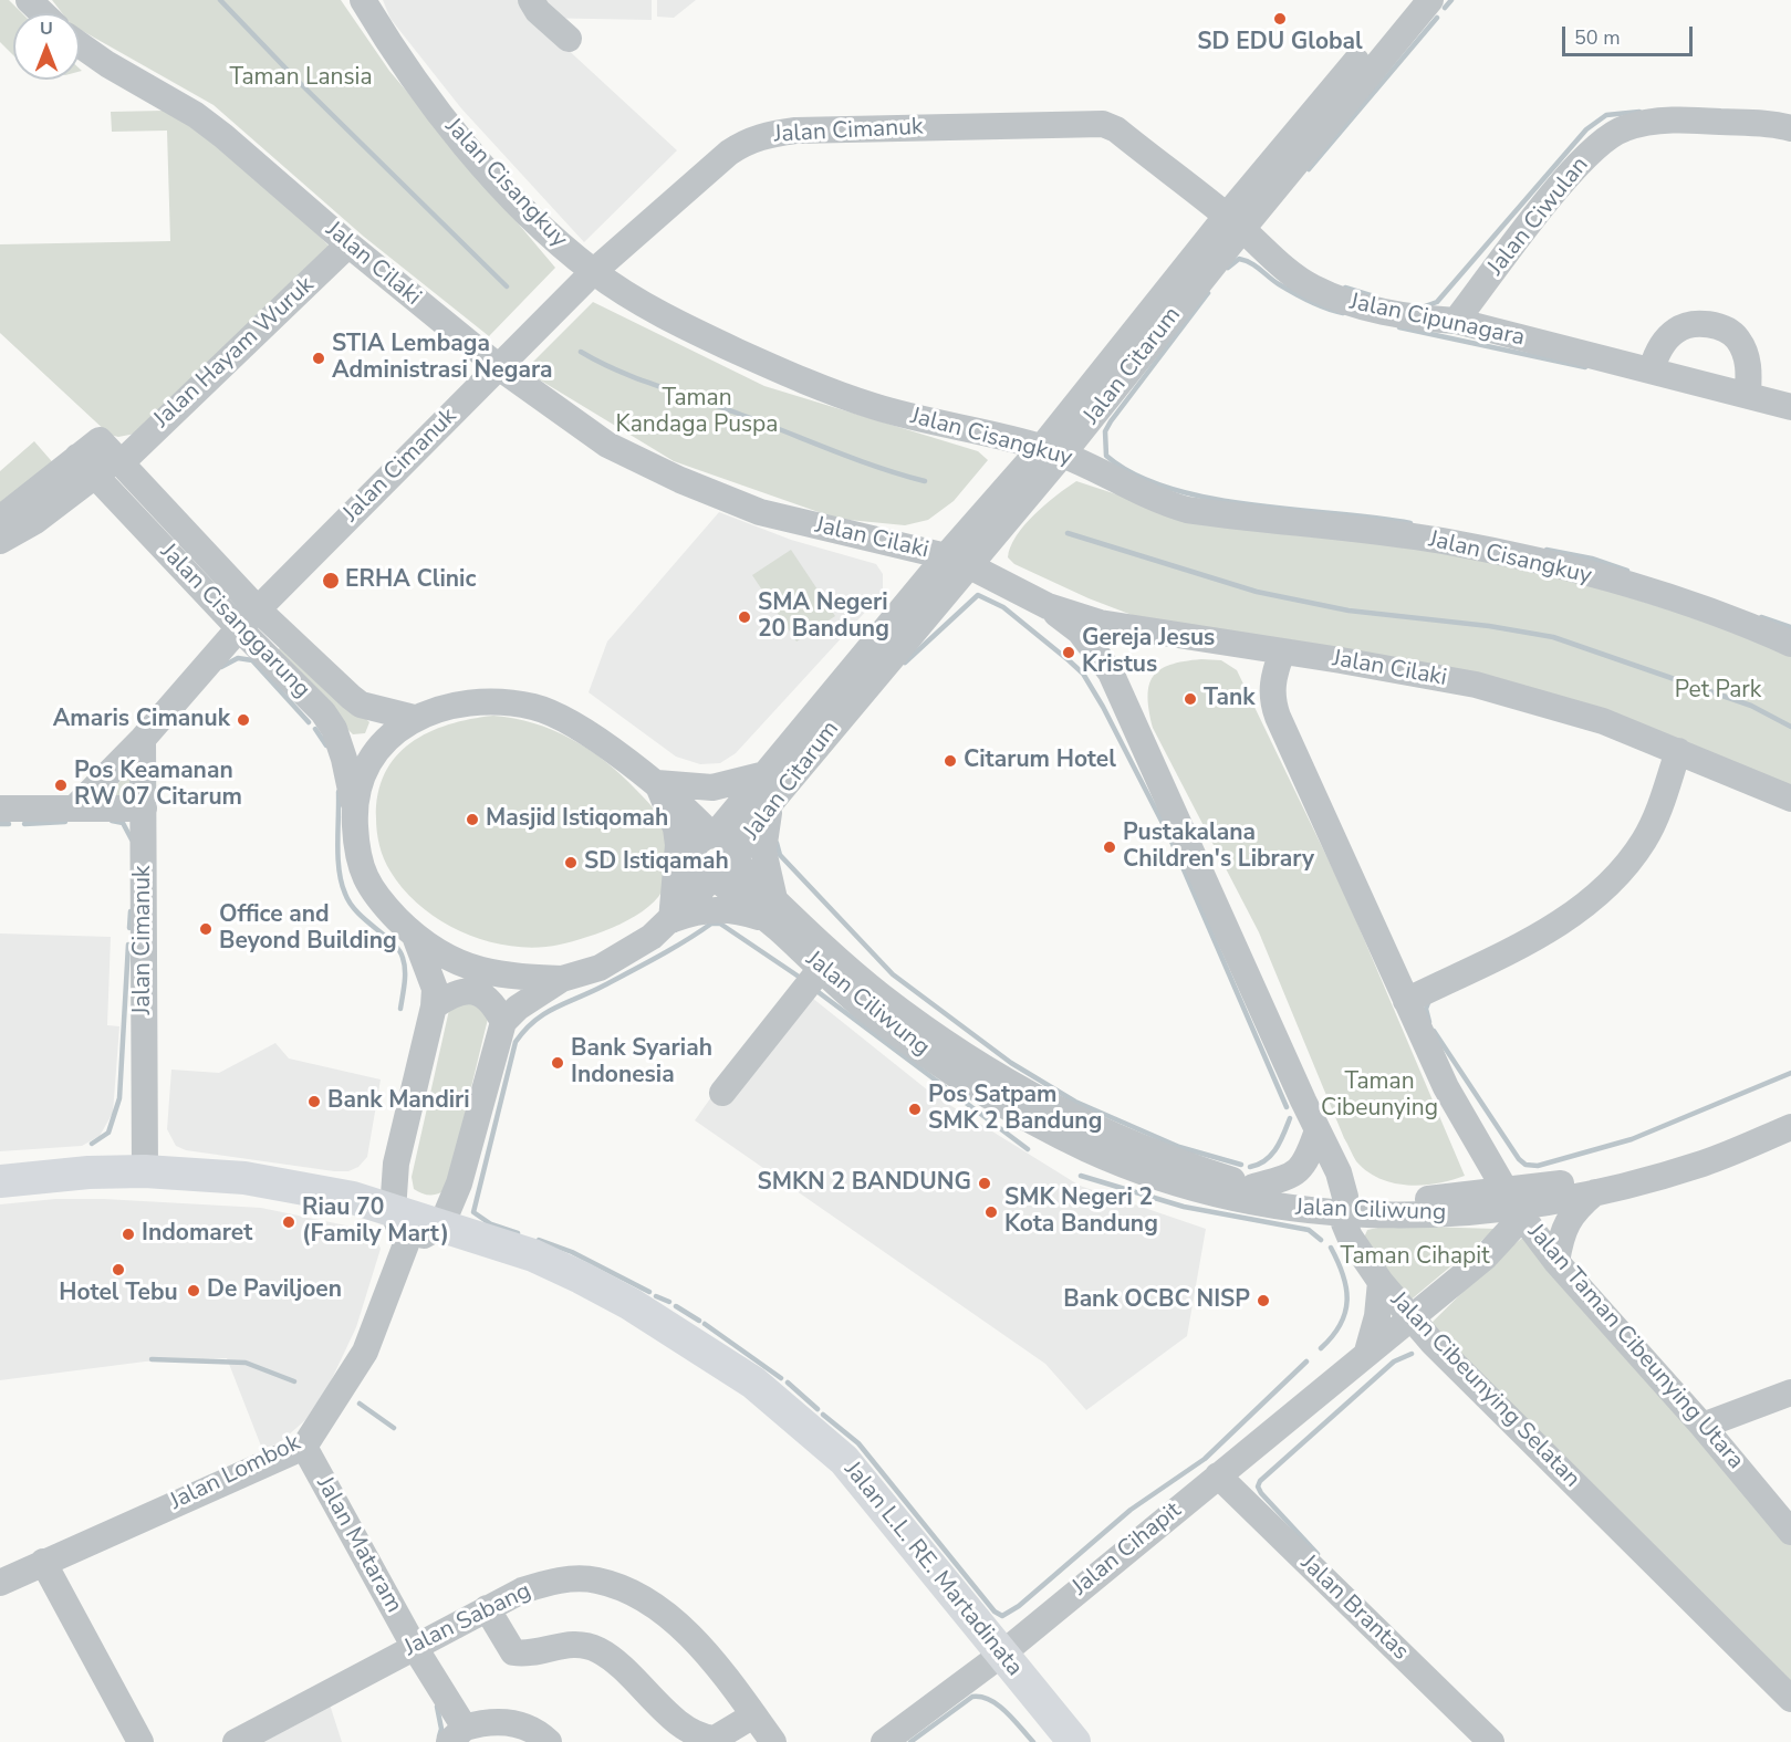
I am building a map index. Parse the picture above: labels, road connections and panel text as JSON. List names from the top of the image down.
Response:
{
  "streets": {
    "main road": ["Jalan L.L. RE. Martadinata"],
    "street": [
      "Jalan Cimanuk",
      "Jalan Cisangkuy",
      "Jalan Ciwulan",
      "Jalan Cilaki",
      "Jalan Cipunagara",
      "Jalan Hayam Wuruk",
      "Jalan Citarum",
      "Jalan Cisanggarung",
      "Jalan Ciliwung",
      "Jalan Taman Cibeunying Utara",
      "Jalan Cibeunying Selatan",
      "Jalan Lombok",
      "Jalan Mataram",
      "Jalan Cihapit",
      "Jalan Brantas",
      "Jalan Sabang"
    ]
  },
  "crossings": [
    ["Jalan Cimanuk", "Jalan Cisangkuy"],
    ["Jalan Cimanuk", "Jalan Cilaki"],
    ["Jalan Cimanuk", "Jalan Cipunagara"],
    ["Jalan Cimanuk", "Jalan Citarum"],
    ["Jalan Cimanuk", "Jalan Cisanggarung"],
    ["Jalan Cimanuk", "Jalan L.L. RE. Martadinata"],
    ["Jalan Cisangkuy", "Jalan Citarum"],
    ["Jalan Ciwulan", "Jalan Cipunagara"],
    ["Jalan Cilaki", "Jalan Hayam Wuruk"],
    ["Jalan Cilaki", "Jalan Citarum"],
    ["Jalan Cilaki", "Jalan Taman Cibeunying Utara"],
    ["Jalan Cilaki", "Jalan Cibeunying Selatan"],
    ["Jalan Cipunagara", "Jalan Citarum"],
    ["Jalan Hayam Wuruk", "Jalan Cisanggarung"],
    ["Jalan Citarum", "Jalan Ciliwung"],
    ["Jalan Ciliwung", "Jalan Taman Cibeunying Utara"],
    ["Jalan Ciliwung", "Jalan Cibeunying Selatan"],
    ["Jalan Ciliwung", "Jalan Cihapit"],
    ["Jalan Taman Cibeunying Utara", "Jalan Cihapit"],
    ["Jalan Cibeunying Selatan", "Jalan Cihapit"],
    ["Jalan Lombok", "Jalan Mataram"],
    ["Jalan Mataram", "Jalan Sabang"],
    ["Jalan Cihapit", "Jalan L.L. RE. Martadinata"],
    ["Jalan Cihapit", "Jalan Brantas"]
  ],
  "parks": [
    "Taman Lansia",
    "Taman Kandaga Puspa",
    "Pet Park",
    "Taman Cibeunying",
    "Taman Cihapit"
  ],
  "places": [
    "SD EDU Global",
    "STIA Lembaga Administrasi Negara",
    "ERHA Clinic",
    "SMA Negeri 20 Bandung",
    "Gereja Jesus Kristus",
    "Tank",
    "Amaris Cimanuk",
    "Citarum Hotel",
    "Pos Keamanan RW 07 Citarum",
    "Masjid Istiqomah",
    "Pustakalana Children's Library",
    "SD Istiqamah",
    "Office and Beyond Building",
    "Bank Syariah Indonesia",
    "Bank Mandiri",
    "Pos Satpam SMK 2 Bandung",
    "SMKN 2 BANDUNG",
    "SMK Negeri 2 Kota Bandung",
    "Riau 70 (Family Mart)",
    "Indomaret",
    "Hotel Tebu",
    "De Paviljoen",
    "Bank OCBC NISP"
  ],
  "scale_bar": "50 m",
  "north": "top"
}
